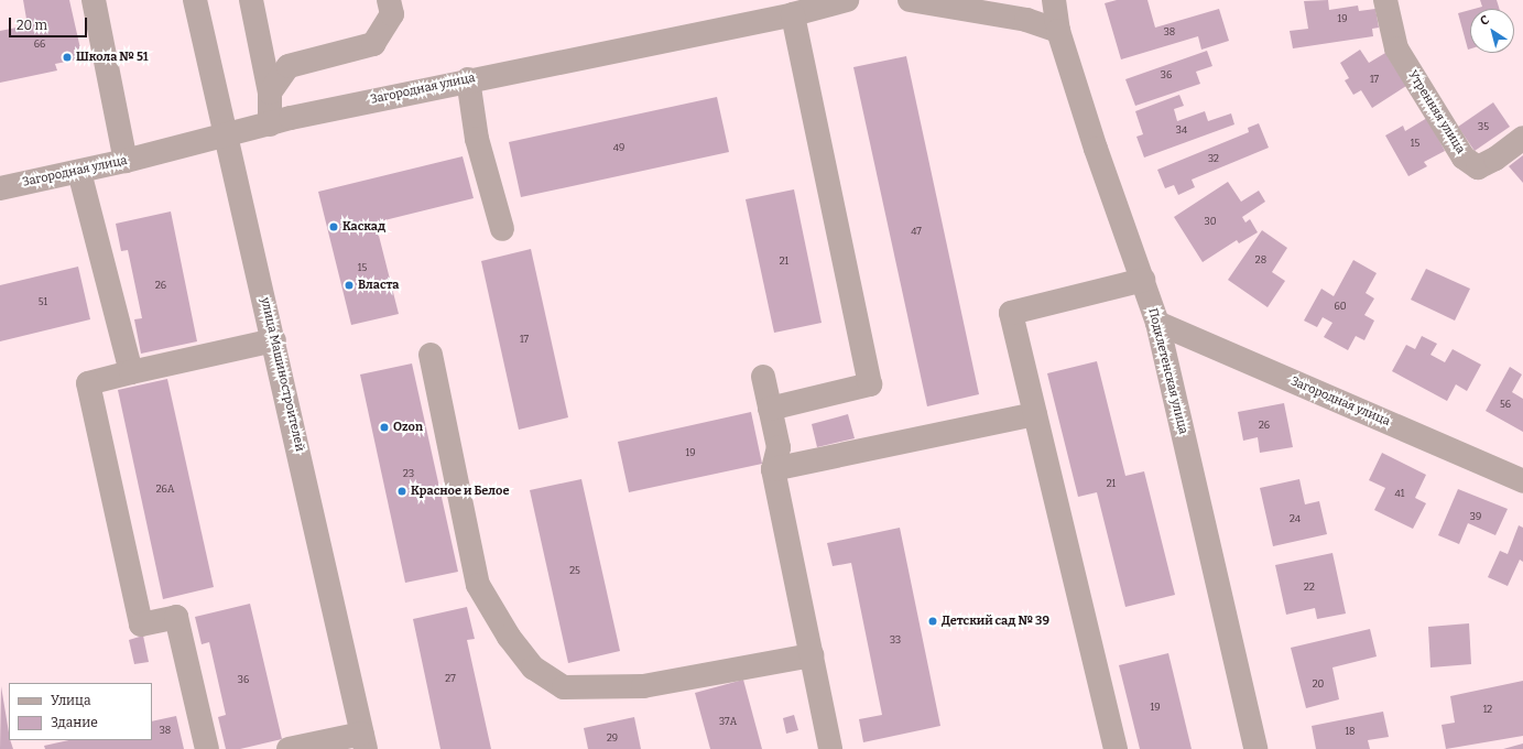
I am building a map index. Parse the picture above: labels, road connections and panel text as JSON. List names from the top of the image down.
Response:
{
  "streets": {
    "street": [
      "Загородная улица",
      "Утренняя улица",
      "Подклетенская улица",
      "улица Машиностроителей"
    ]
  },
  "crossings": [
    ["Загородная улица", "Подклетенская улица"],
    ["Загородная улица", "улица Машиностроителей"]
  ],
  "places": [
    "Школа № 51",
    "Каскад",
    "Власта",
    "Ozon",
    "Красное и Белое",
    "Детский сад № 39"
  ],
  "house_numbers": [
    "19",
    "38",
    "66",
    "36",
    "17",
    "35",
    "34",
    "15",
    "49",
    "32",
    "30",
    "47",
    "28",
    "21",
    "15",
    "26",
    "51",
    "60",
    "17",
    "56",
    "26",
    "19",
    "23",
    "21",
    "26А",
    "41",
    "39",
    "24",
    "25",
    "22",
    "33",
    "27",
    "36",
    "20",
    "19",
    "12",
    "37А",
    "38",
    "18",
    "29"
  ],
  "legend": ["Улица", "Здание"],
  "scale_bar": "20 m",
  "north": "top left"
}
